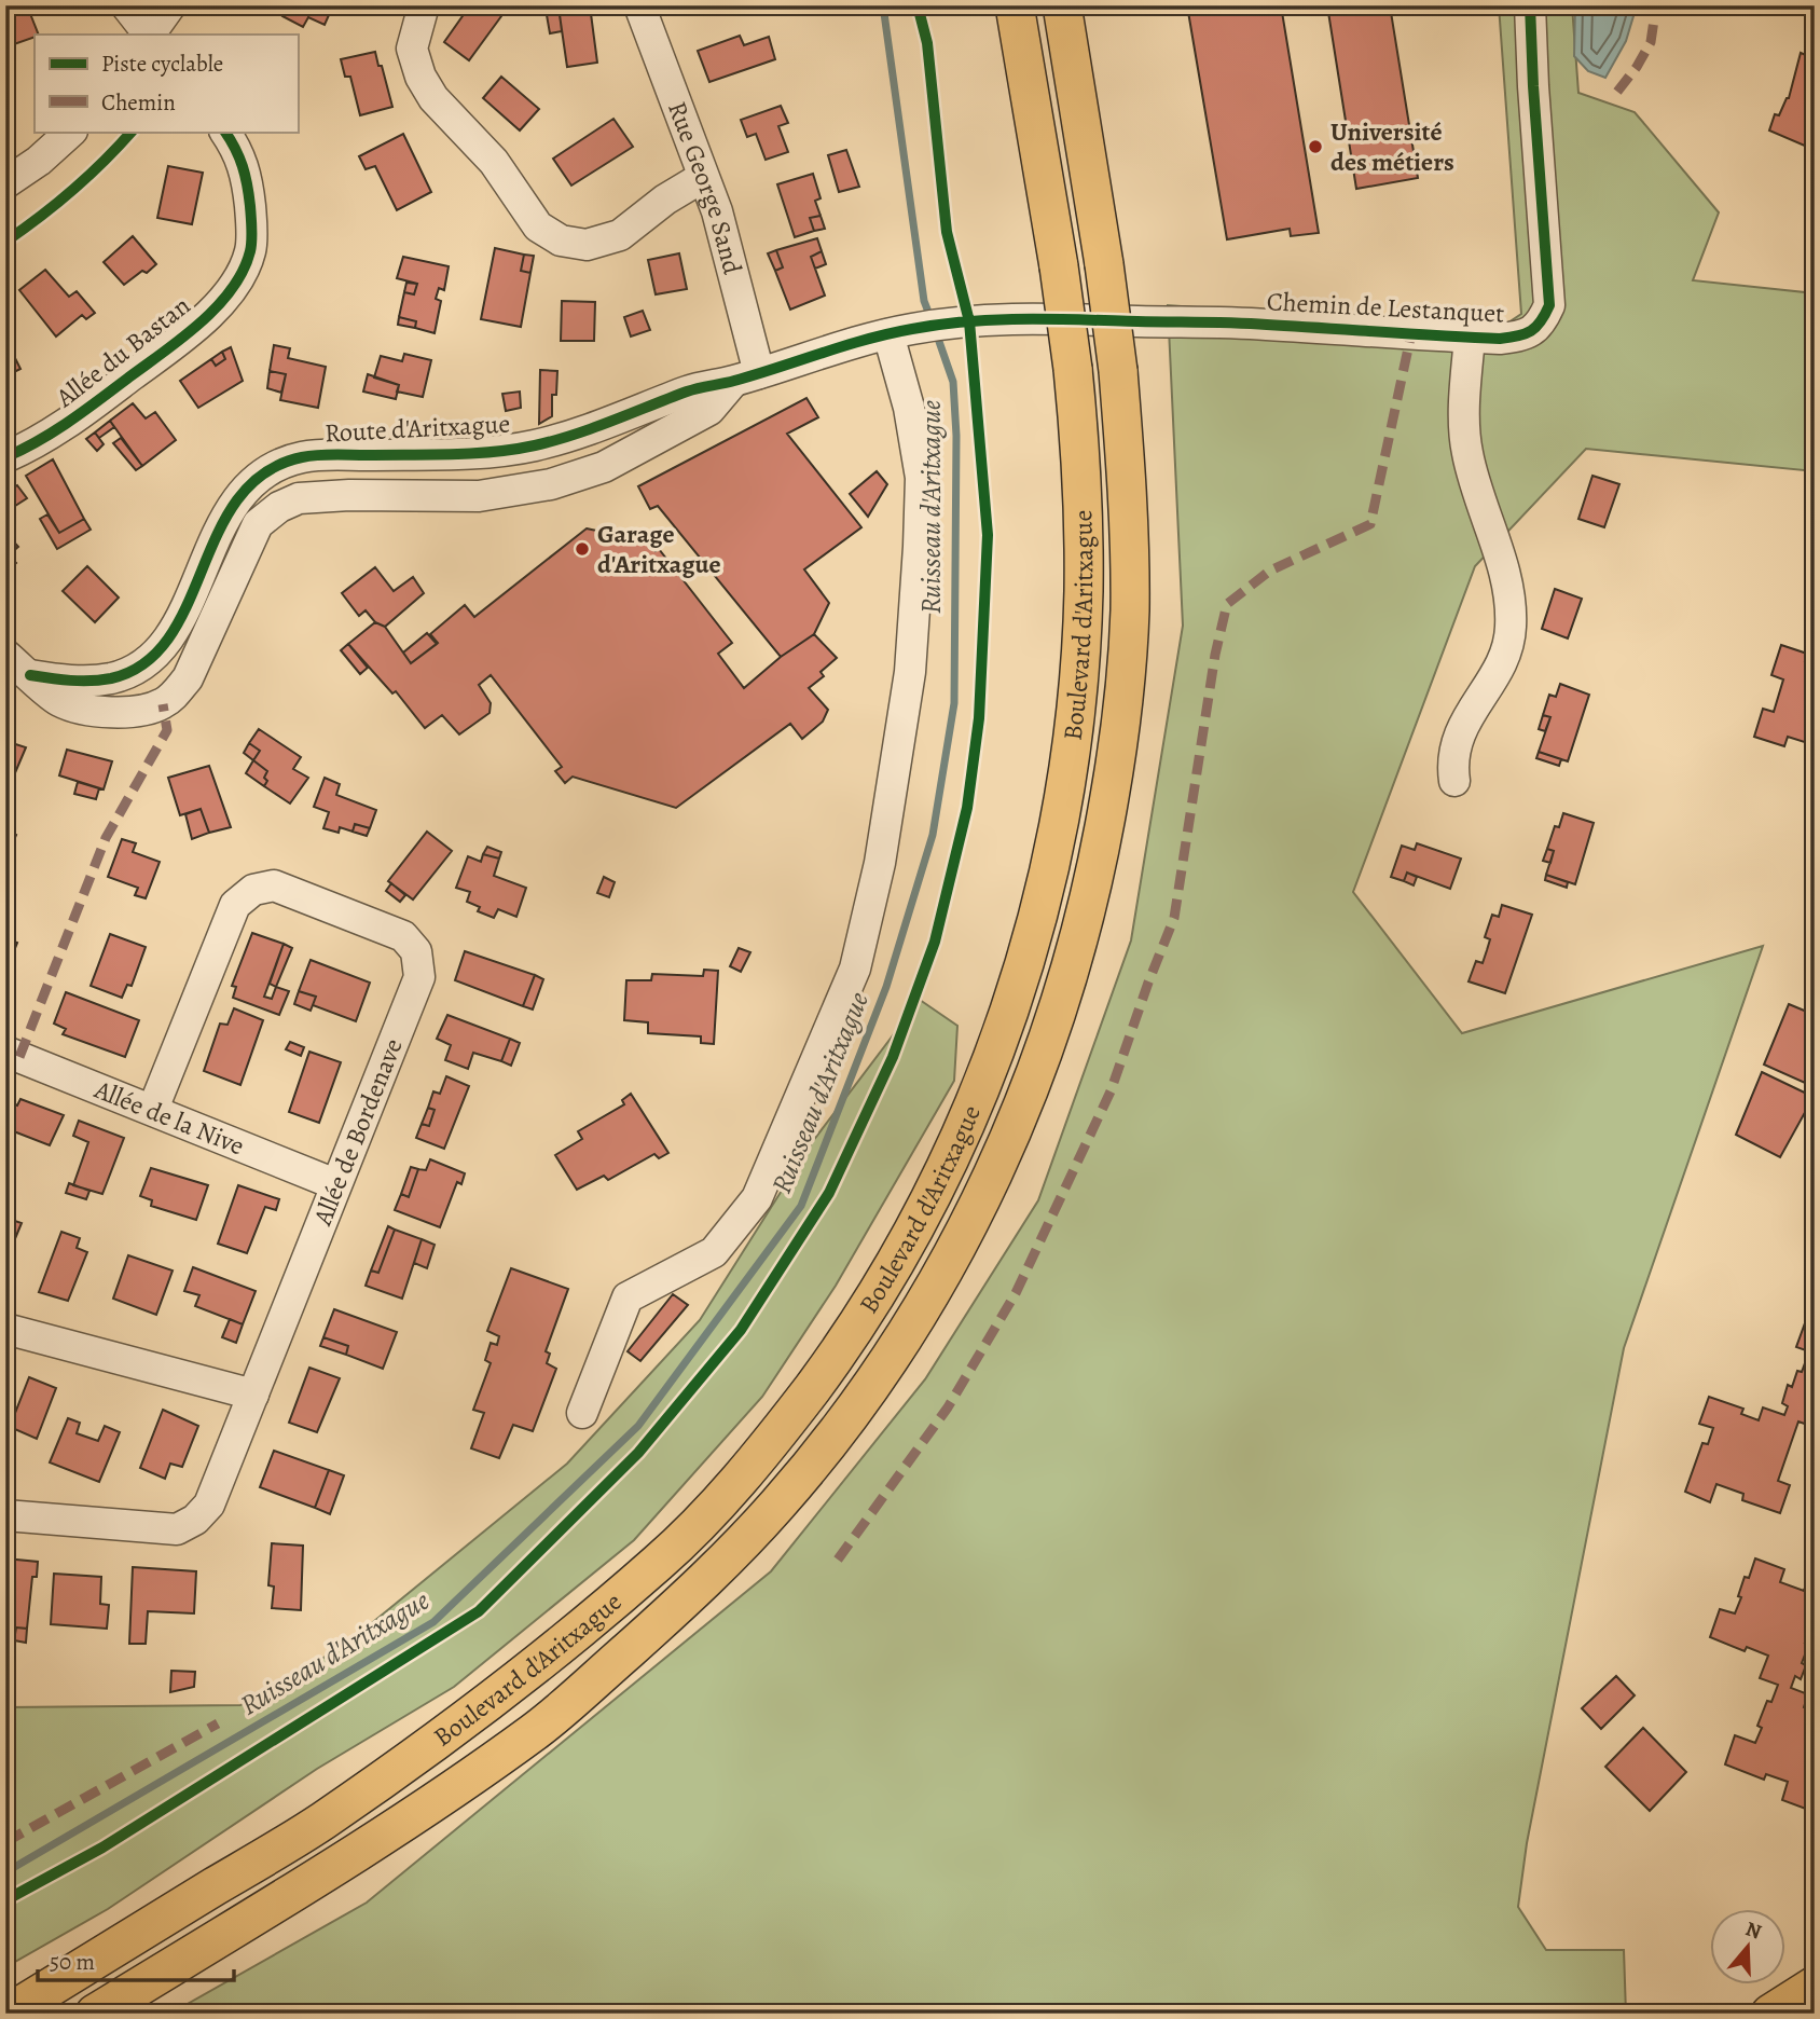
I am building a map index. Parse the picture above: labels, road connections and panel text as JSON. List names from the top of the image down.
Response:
{
  "streets": {
    "main road": ["Boulevard d'Aritxague"],
    "street": [
      "Rue George Sand",
      "Chemin de Lestanquet",
      "Allée du Bastan",
      "Route d'Aritxague",
      "Allée de la Nive",
      "Allée de Bordenave"
    ]
  },
  "crossings": [
    ["Rue George Sand", "Route d'Aritxague"],
    ["Chemin de Lestanquet", "Route d'Aritxague"],
    ["Allée de la Nive", "Allée de Bordenave"]
  ],
  "water": ["Ruisseau d'Aritxague"],
  "places": ["Université des métiers", "Garage d'Aritxague"],
  "legend": ["Piste cyclable", "Chemin"],
  "scale_bar": "50 m",
  "north": "top"
}
